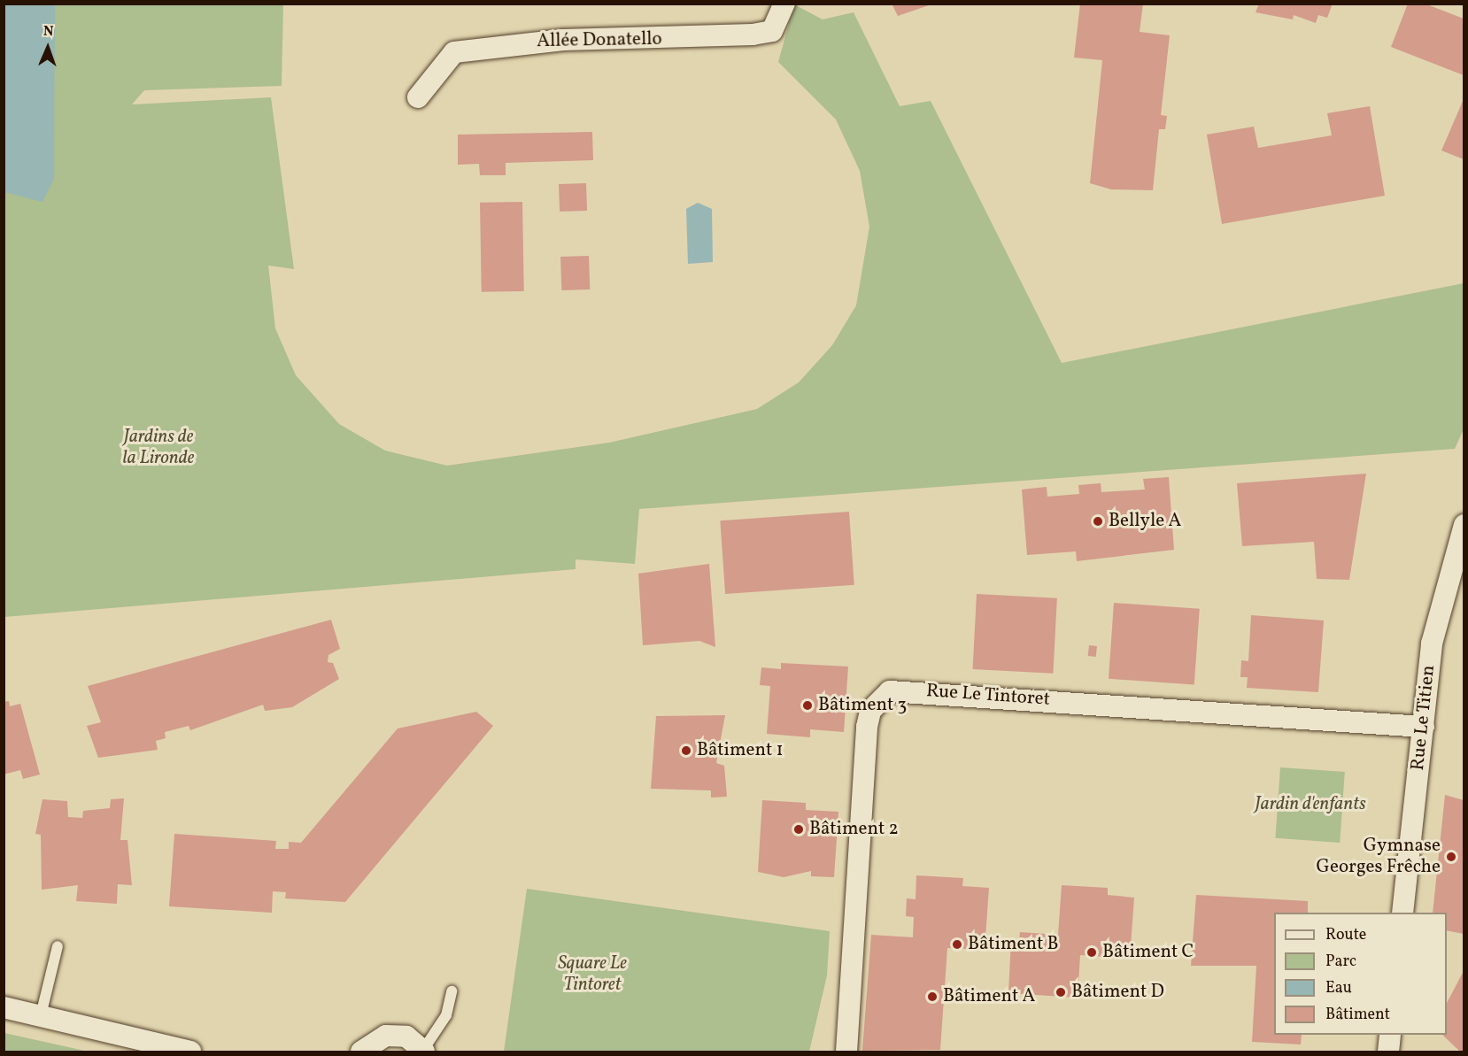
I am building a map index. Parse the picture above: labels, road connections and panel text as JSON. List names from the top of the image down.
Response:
{
  "streets": {
    "street": ["Allée Donatello", "Rue Le Tintoret", "Rue Le Titien"]
  },
  "crossings": [
    ["Rue Le Tintoret", "Rue Le Titien"]
  ],
  "parks": ["Jardins de la Lironde", "Jardin d'enfants", "Square Le Tintoret"],
  "places": [
    "Bellyle A",
    "Bâtiment 3",
    "Bâtiment 1",
    "Bâtiment 2",
    "Gymnase Georges Frêche",
    "Bâtiment B",
    "Bâtiment C",
    "Bâtiment D",
    "Bâtiment A"
  ],
  "legend": [
    "Route",
    "Parc",
    "Eau",
    "Bâtiment"
  ],
  "north": "top"
}
